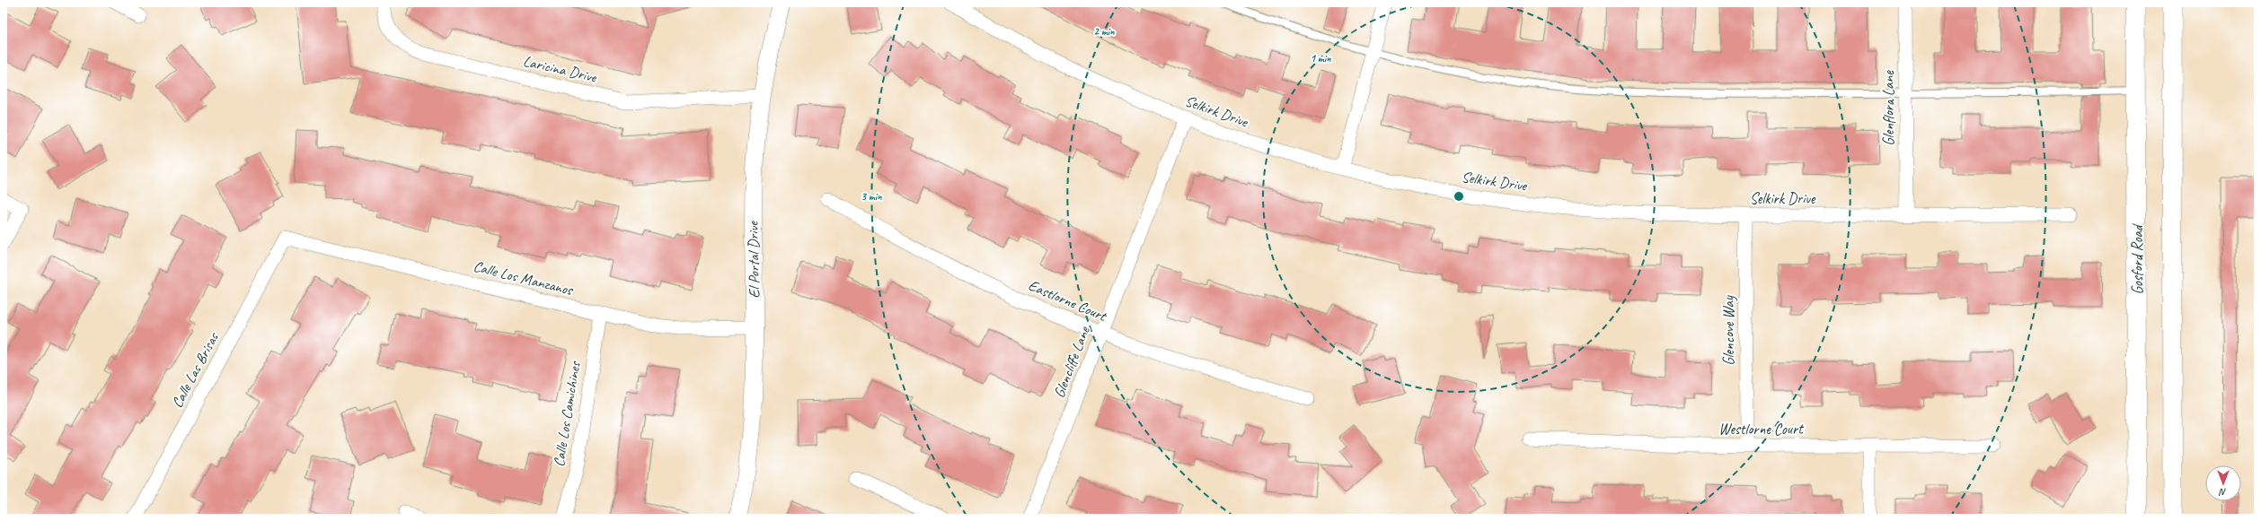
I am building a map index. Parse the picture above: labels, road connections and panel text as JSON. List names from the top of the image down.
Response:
{
  "streets": {
    "main road": ["Gosford Road"],
    "street": [
      "Laricina Drive",
      "Glenflora Lane",
      "Selkirk Drive",
      "El Portal Drive",
      "Calle Los Manzanos",
      "Eastlorne Court",
      "Glencove Way",
      "Glencliffe Lane",
      "Calle Las Brisas",
      "Calle Los Camichines",
      "Westlorne Court"
    ]
  },
  "crossings": [
    ["Laricina Drive", "El Portal Drive"],
    ["Glenflora Lane", "Selkirk Drive"],
    ["Selkirk Drive", "Glencove Way"],
    ["Selkirk Drive", "Glencliffe Lane"],
    ["El Portal Drive", "Calle Los Manzanos"],
    ["Calle Los Manzanos", "Calle Las Brisas"],
    ["Calle Los Manzanos", "Calle Los Camichines"],
    ["Eastlorne Court", "Glencliffe Lane"],
    ["Glencove Way", "Westlorne Court"]
  ],
  "north": "bottom",
  "rings": ["2 min", "1 min", "3 min"]
}
